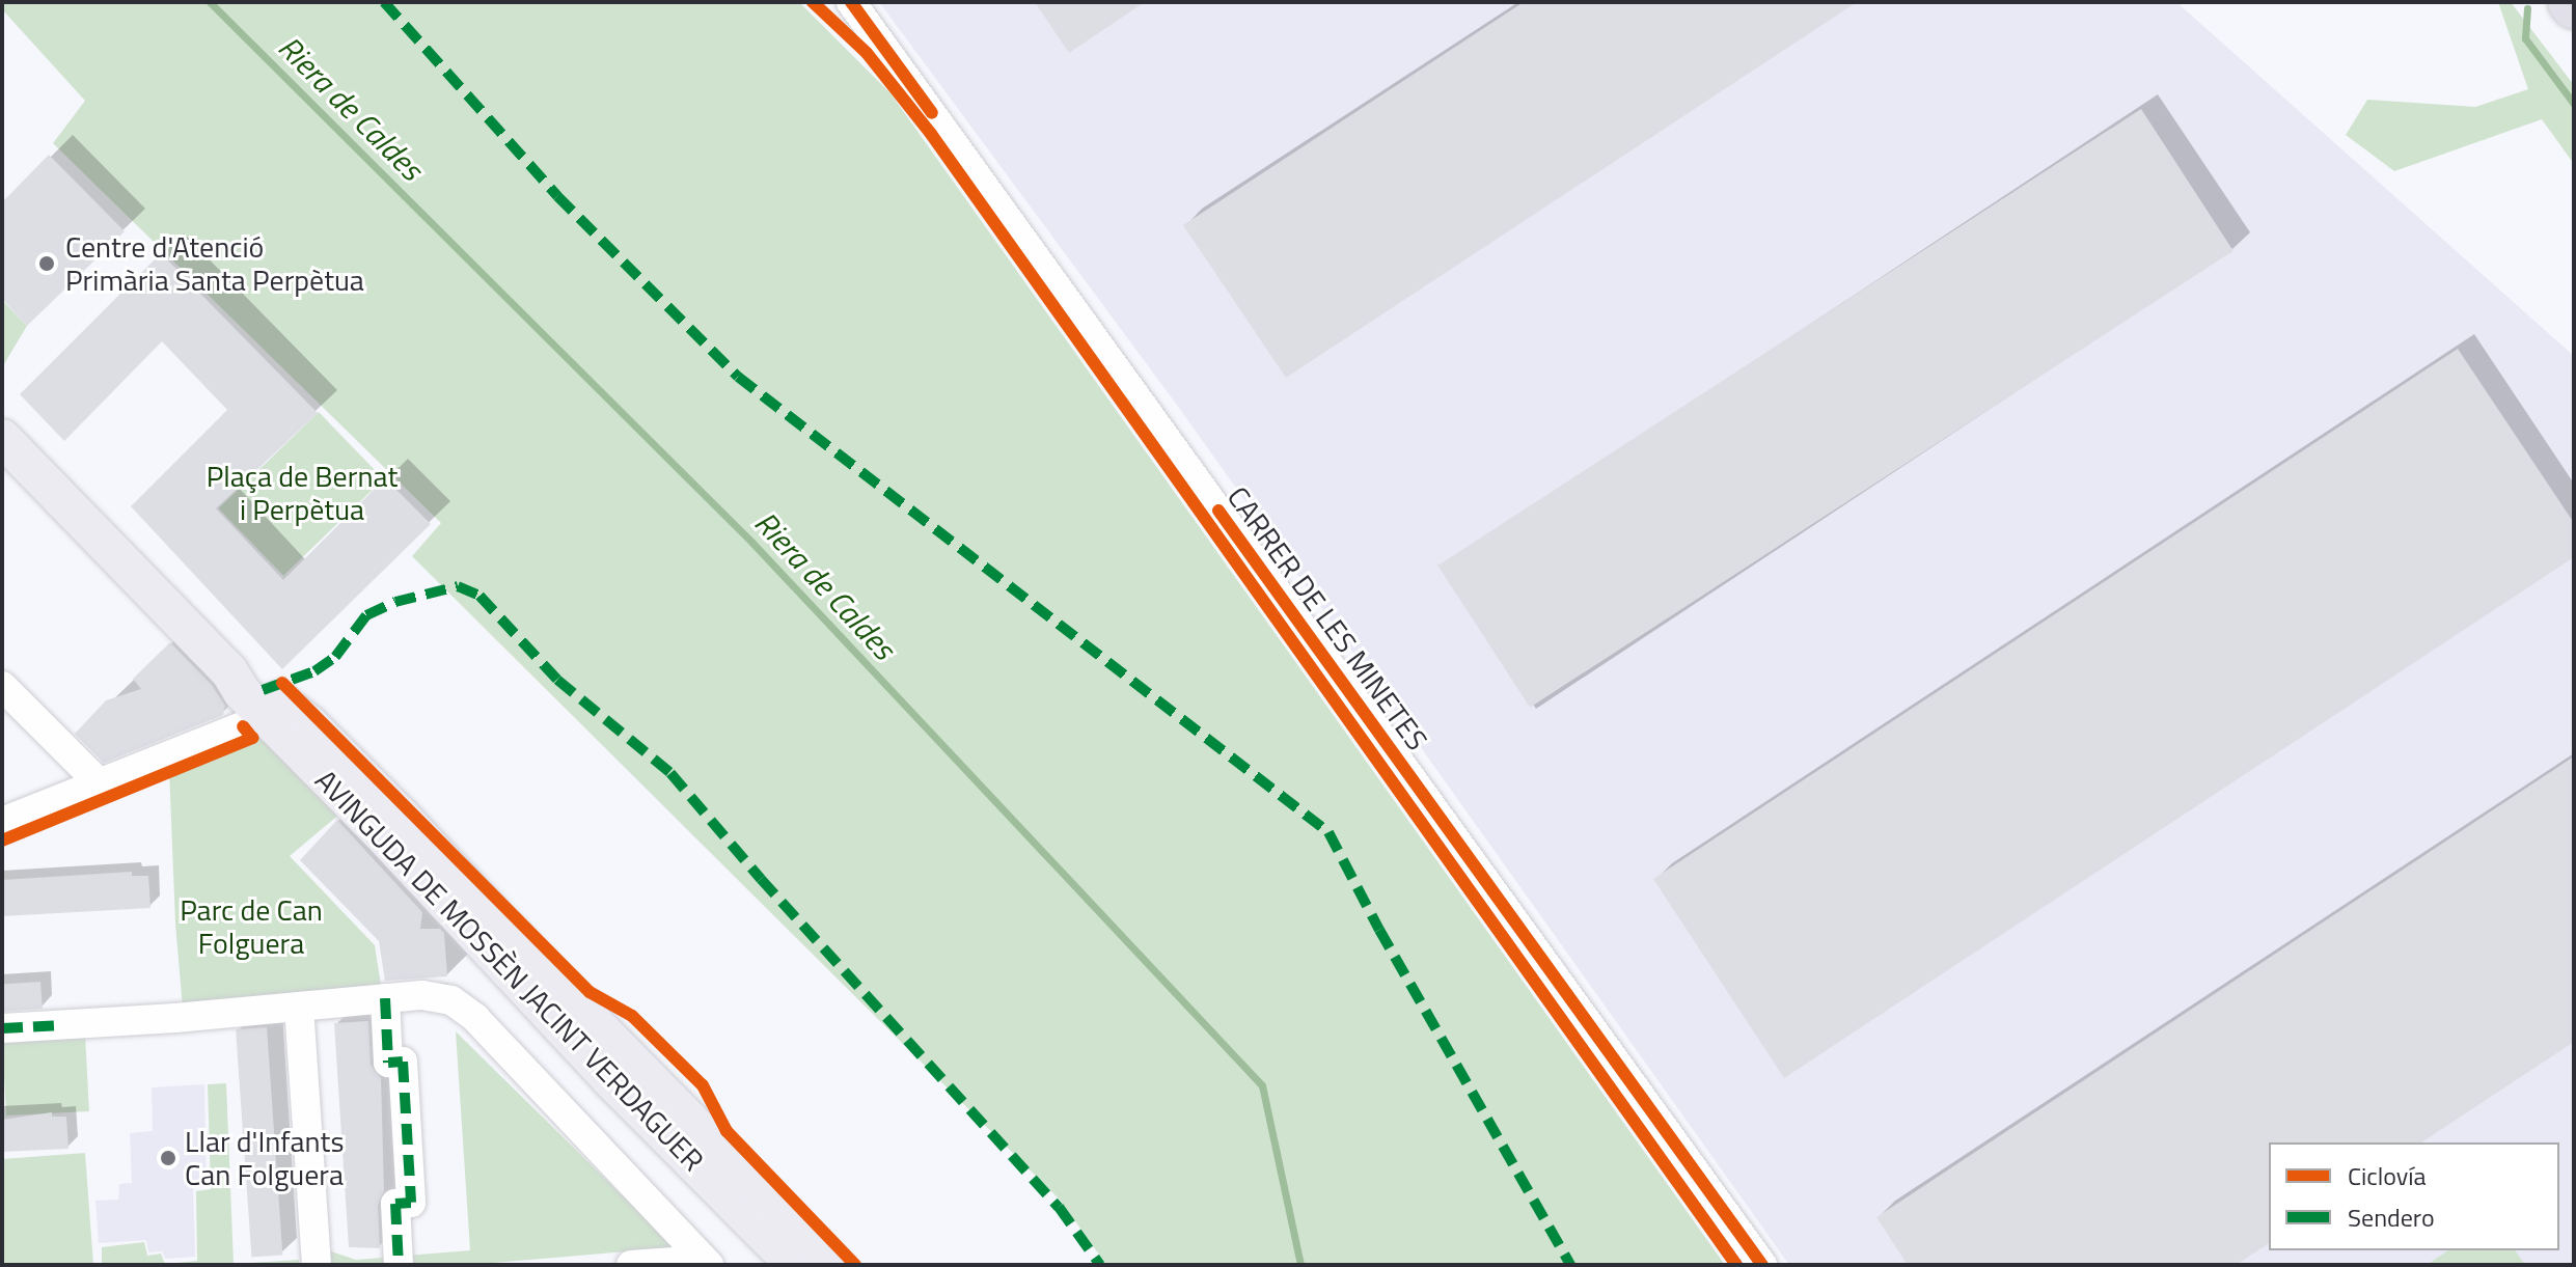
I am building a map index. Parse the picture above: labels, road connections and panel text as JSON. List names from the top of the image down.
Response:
{
  "streets": {
    "main road": ["AVINGUDA DE MOSSÈN JACINT VERDAGUER"],
    "street": ["CARRER DE LES MINETES"]
  },
  "water": ["Riera de Caldes"],
  "parks": ["Plaça de Bernat i Perpètua", "Parc de Can Folguera"],
  "places": ["Centre d'Atenció Primària Santa Perpètua", "Llar d'Infants Can Folguera"],
  "legend": ["Ciclovía", "Sendero"]
}
